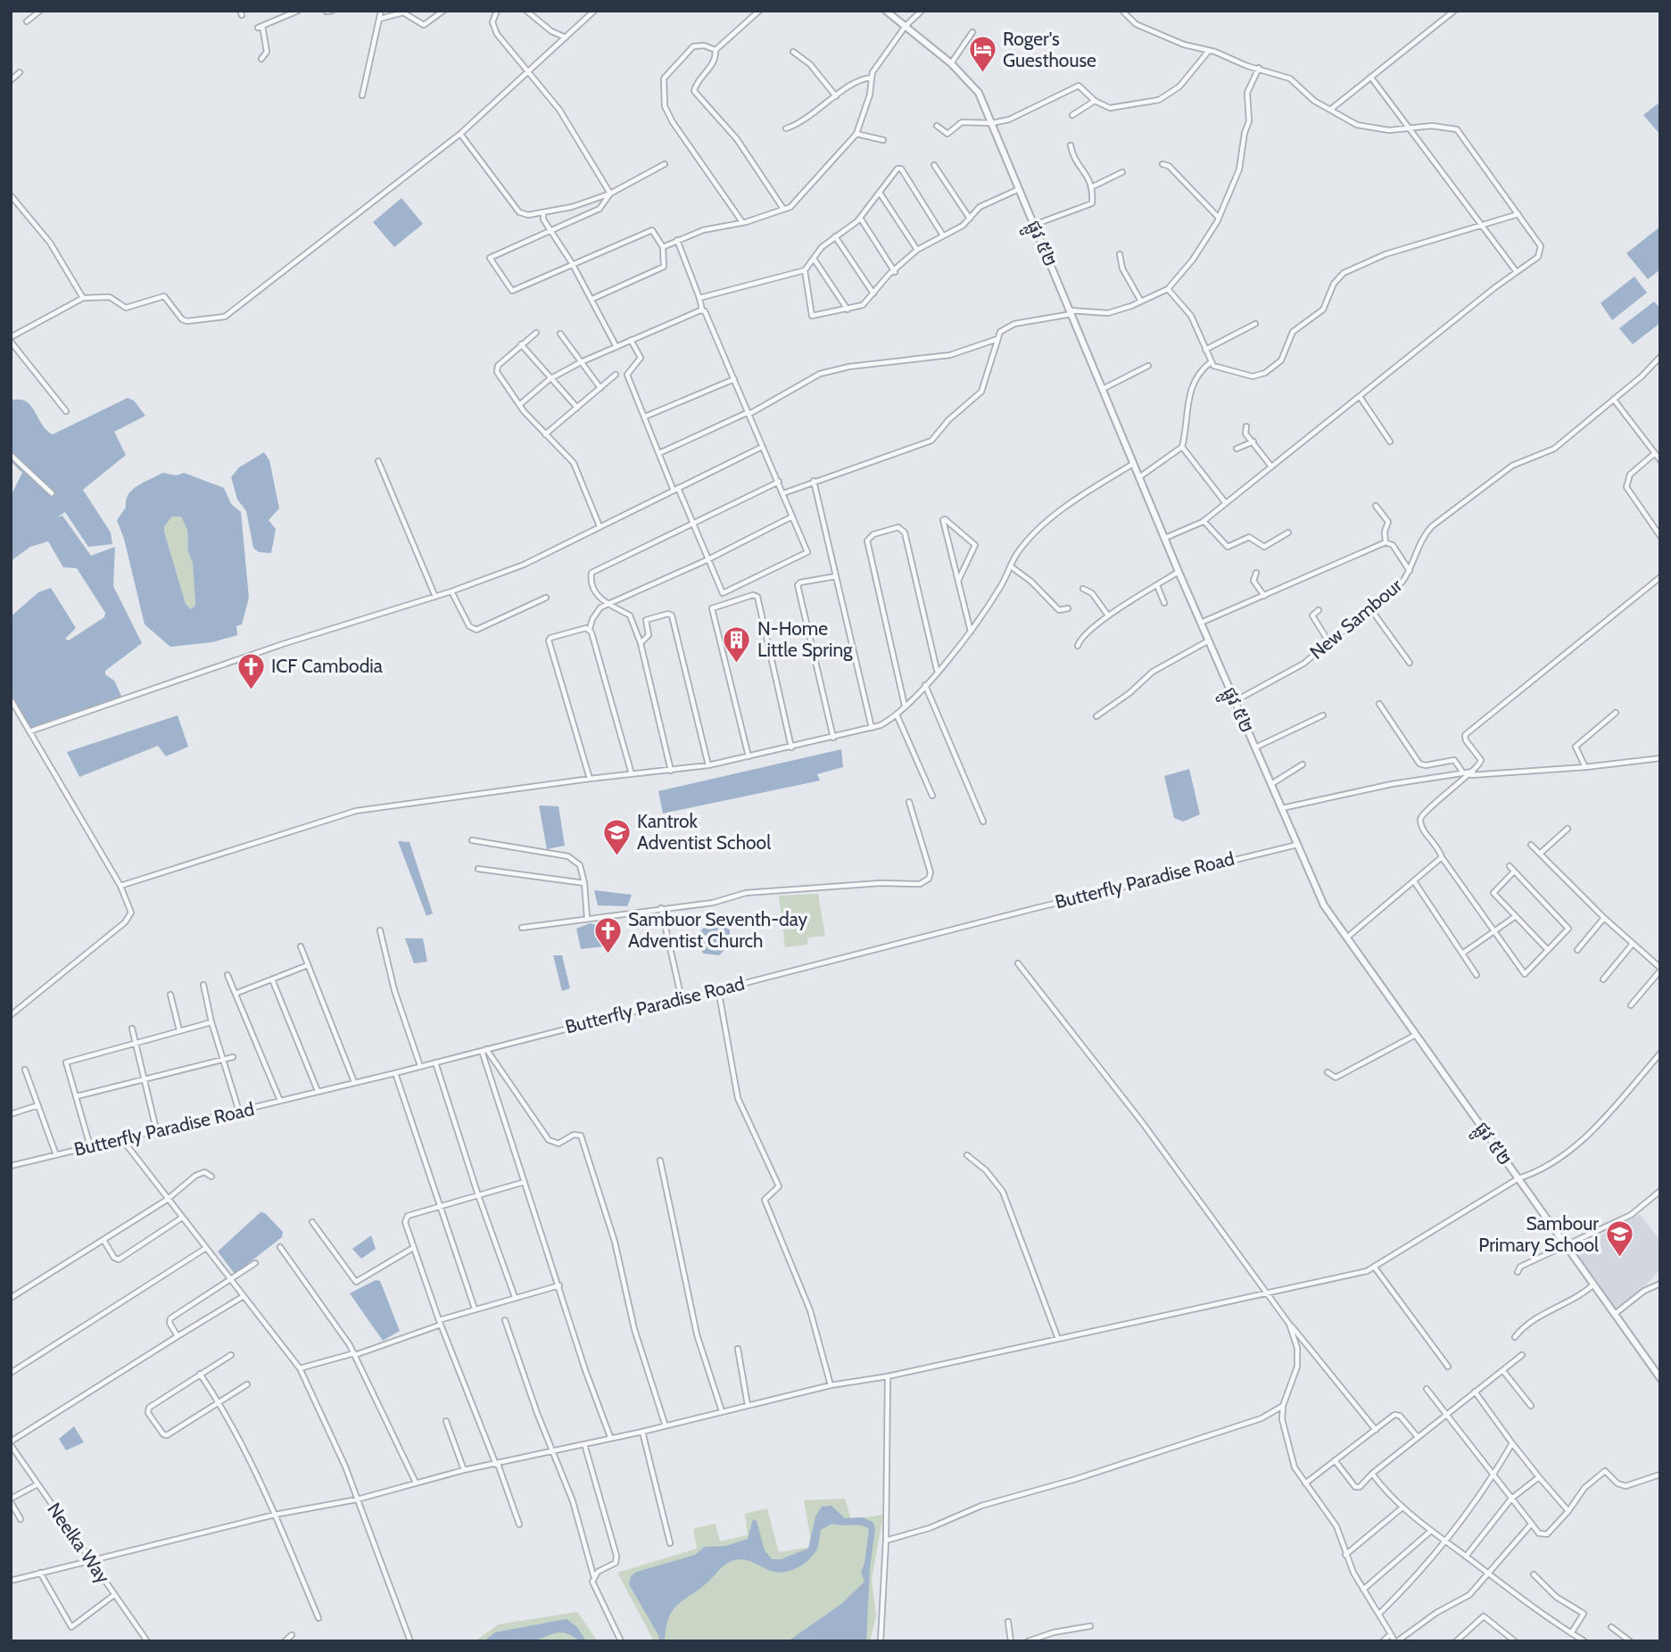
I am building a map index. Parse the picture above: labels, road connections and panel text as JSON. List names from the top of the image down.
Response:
{
  "streets": {
    "street": [
      "ផ្លូវ ៥២",
      "New Sambour",
      "Butterfly Paradise Road",
      "Neelka Way"
    ]
  },
  "crossings": [
    ["ផ្លូវ ៥២", "New Sambour"],
    ["ផ្លូវ ៥២", "Butterfly Paradise Road"]
  ],
  "places": {
    "hotel": ["Roger's Guesthouse"],
    "building": ["N-Home Little Spring"],
    "church": ["ICF Cambodia", "Sambuor Seventh-day Adventist Church"],
    "school or university": ["Kantrok Adventist School", "Sambour Primary School"]
  }
}
